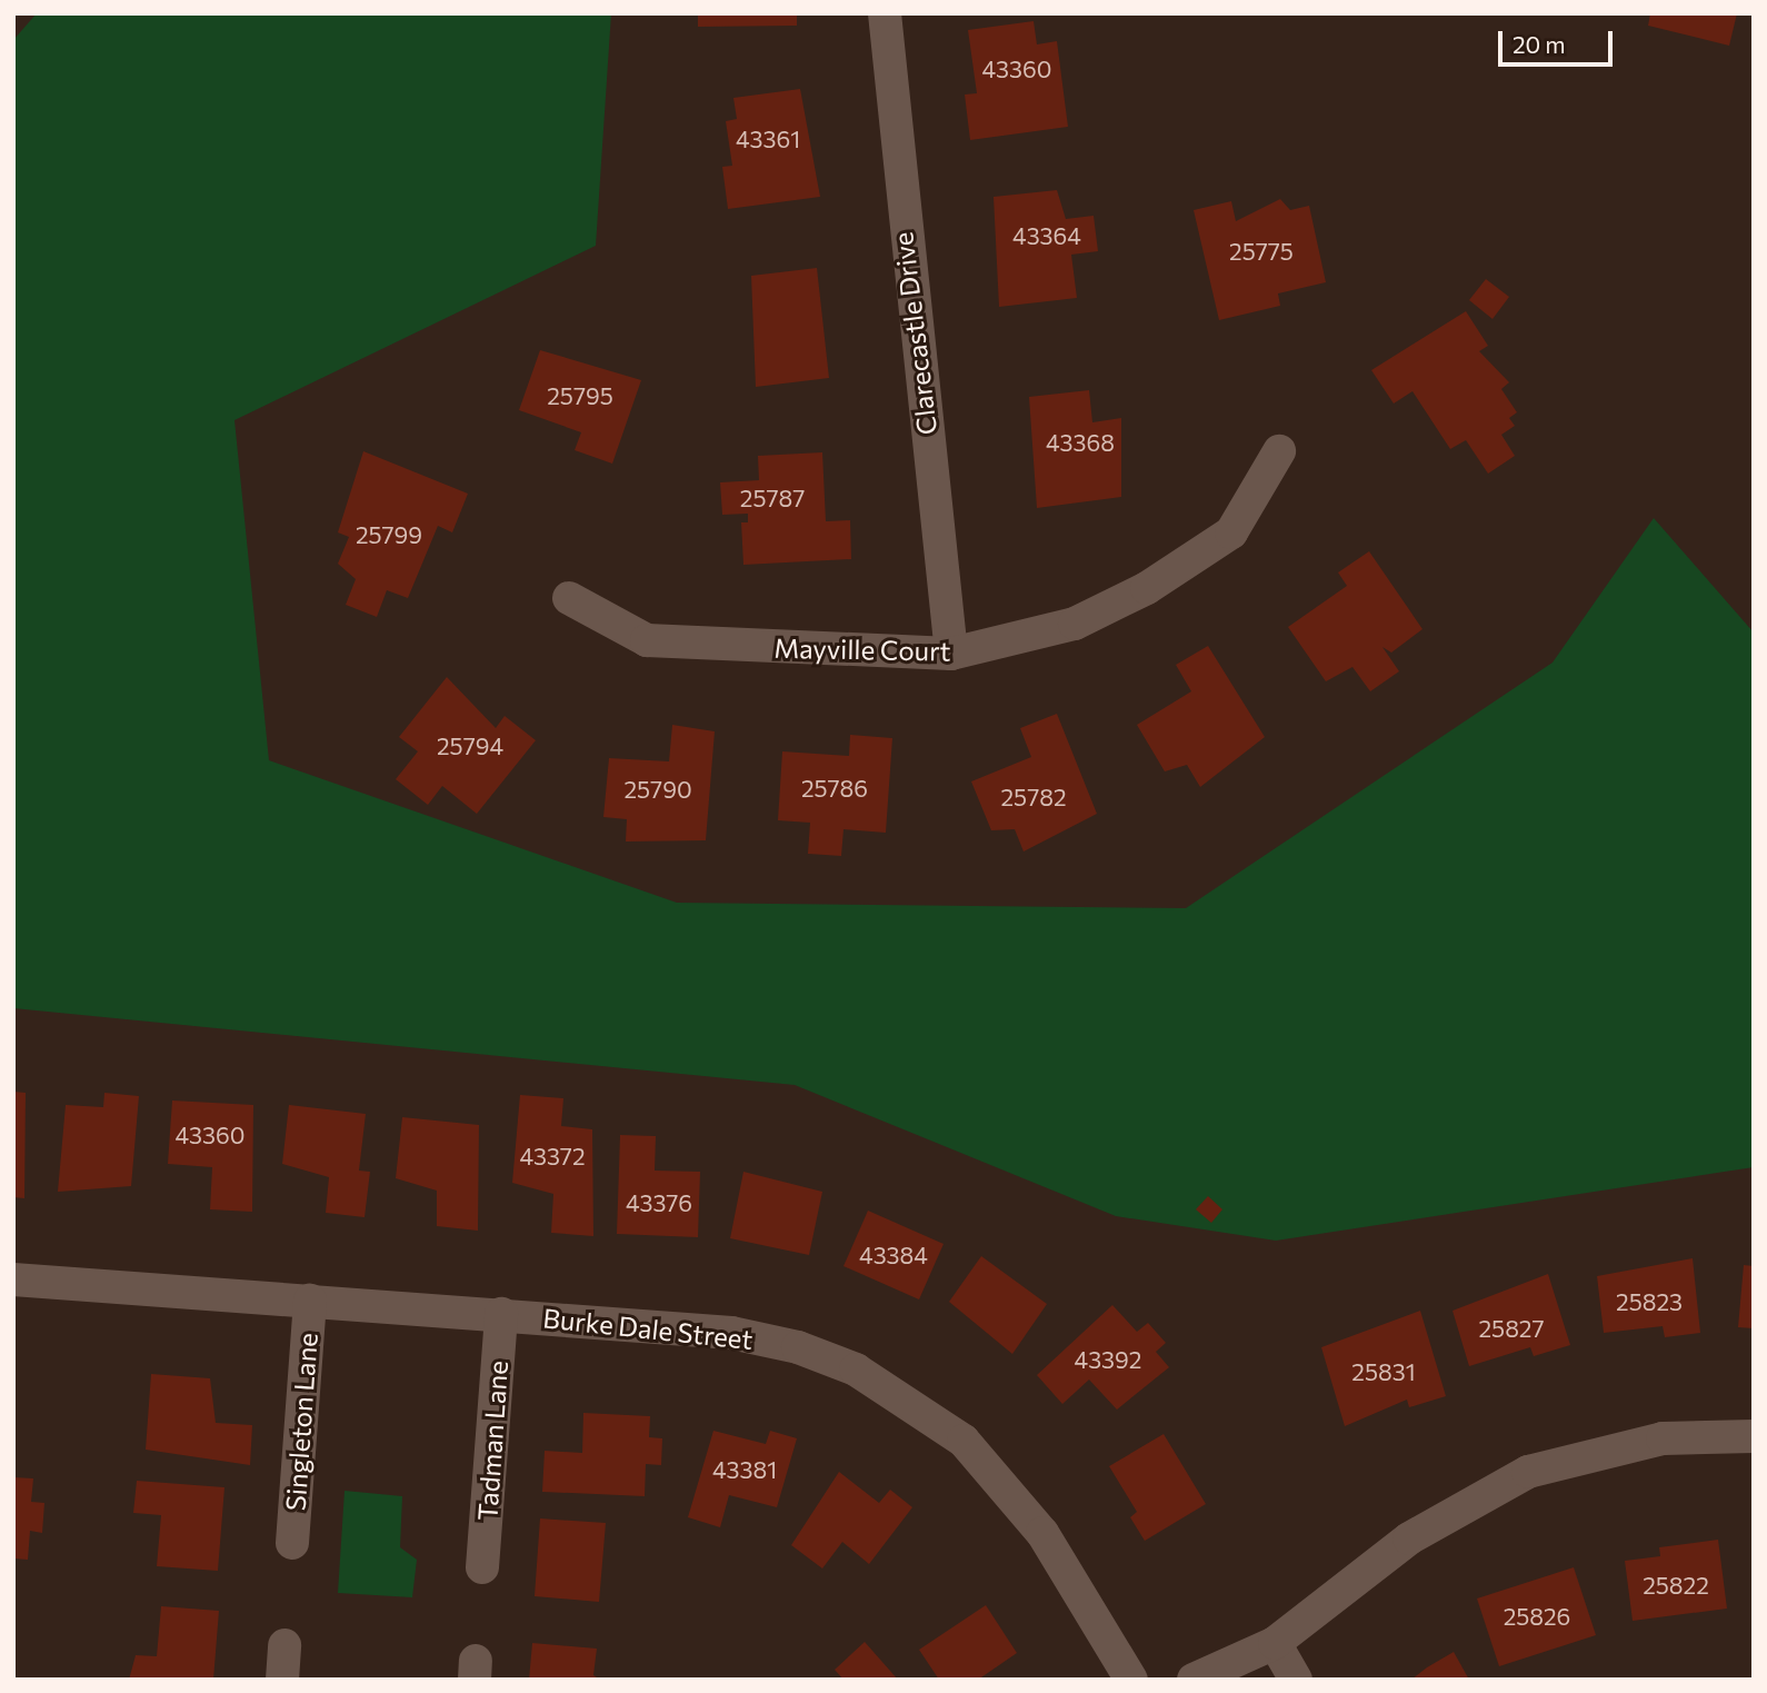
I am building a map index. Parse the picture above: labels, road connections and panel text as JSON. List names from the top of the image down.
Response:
{
  "streets": {
    "street": [
      "Clarecastle Drive",
      "Mayville Court",
      "Burke Dale Street",
      "Singleton Lane",
      "Tadman Lane"
    ]
  },
  "crossings": [
    ["Clarecastle Drive", "Mayville Court"],
    ["Burke Dale Street", "Singleton Lane"],
    ["Burke Dale Street", "Tadman Lane"]
  ],
  "house_numbers": [
    "43360",
    "43361",
    "43364",
    "25775",
    "25795",
    "43368",
    "25787",
    "25799",
    "25794",
    "25786",
    "25790",
    "25782",
    "43360",
    "43372",
    "43376",
    "43384",
    "25823",
    "25827",
    "43392",
    "25831",
    "43381",
    "25822",
    "25826"
  ],
  "scale_bar": "20 m"
}
